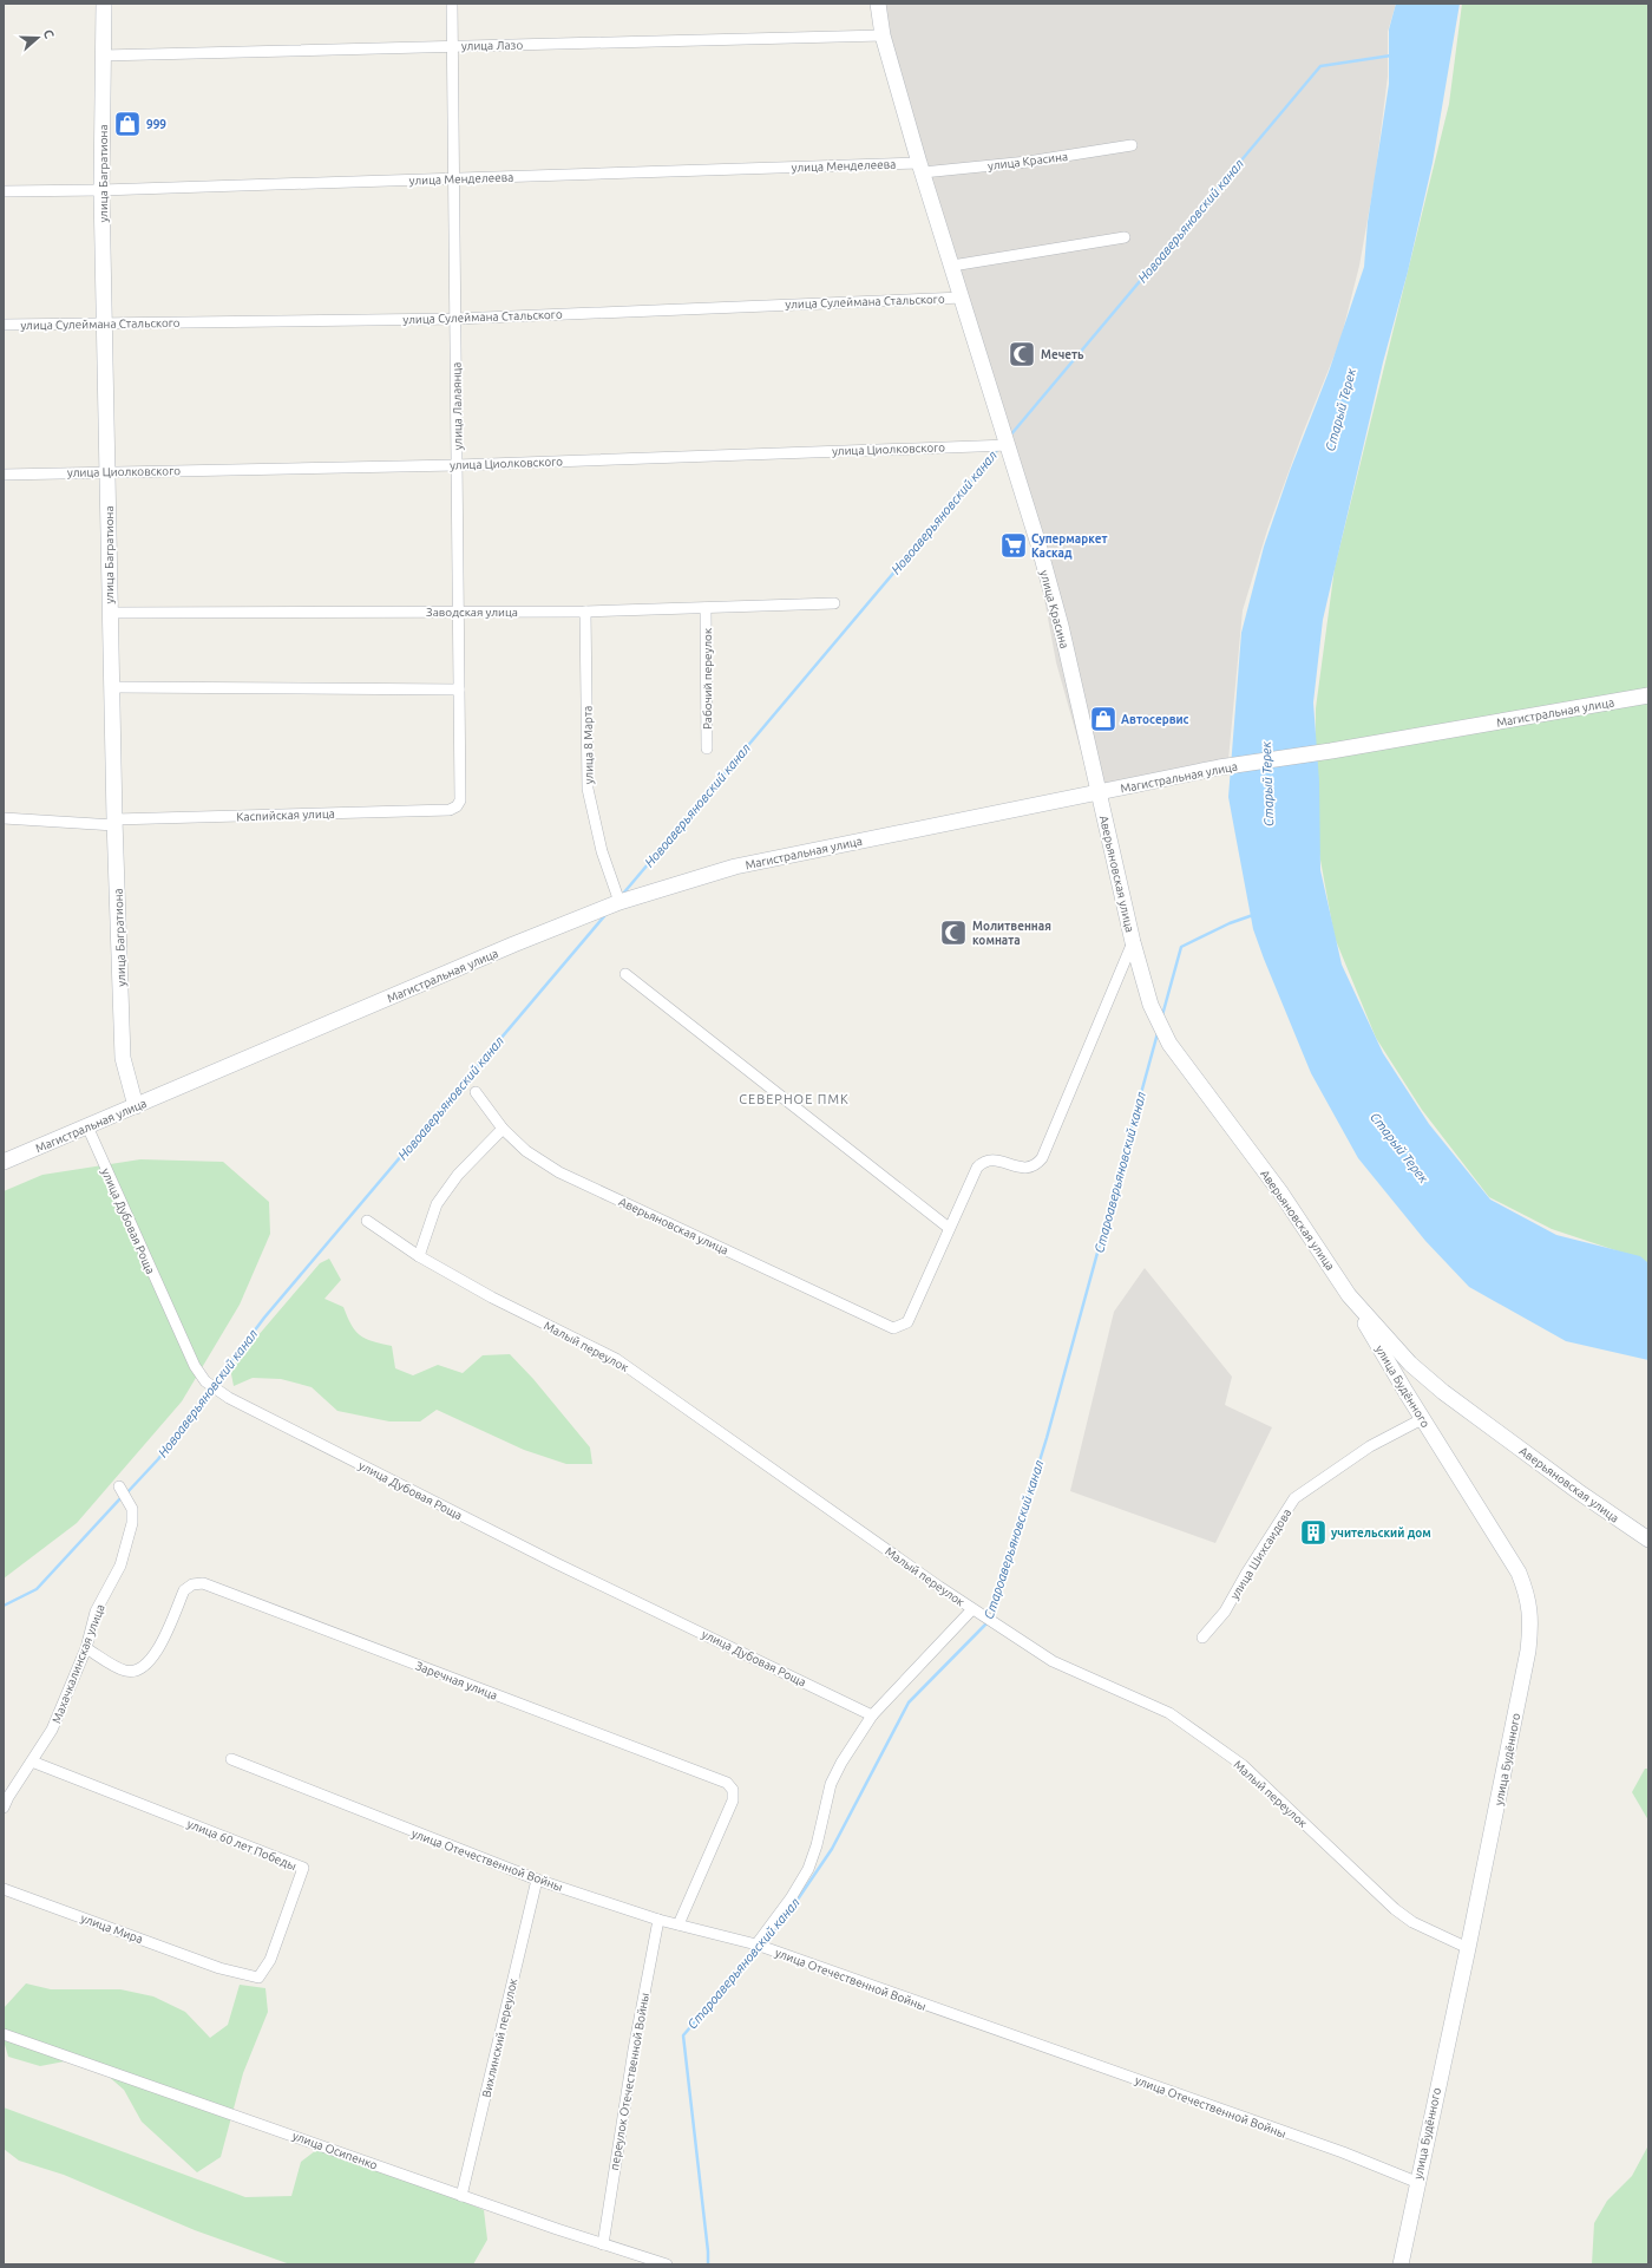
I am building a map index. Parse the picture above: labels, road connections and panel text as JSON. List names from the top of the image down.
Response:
{
  "streets": {
    "street": [
      "улица Лазо",
      "улица Красина",
      "улица Менделеева",
      "улица Багратиона",
      "улица Сулеймана Стальского",
      "улица Лалаянца",
      "улица Циолковского",
      "Заводская улица",
      "Рабочий переулок",
      "Магистральная улица",
      "улица 8 Марта",
      "Каспийская улица",
      "Аверьяновская улица",
      "улица Дубовая Роща",
      "Малый переулок",
      "улица Будённого",
      "улица Шихсаидова",
      "Махачкалинская улица",
      "Заречная улица",
      "улица 60 лет Победы",
      "улица Отечественной Войны",
      "улица Мира",
      "Вихлинский переулок",
      "переулок Отечественной Войны",
      "улица Осипенко"
    ]
  },
  "crossings": [
    ["улица Лазо", "улица Красина"],
    ["улица Лазо", "улица Багратиона"],
    ["улица Лазо", "улица Лалаянца"],
    ["улица Красина", "улица Менделеева"],
    ["улица Красина", "улица Сулеймана Стальского"],
    ["улица Красина", "улица Циолковского"],
    ["улица Красина", "Магистральная улица"],
    ["улица Красина", "Аверьяновская улица"],
    ["улица Менделеева", "улица Багратиона"],
    ["улица Менделеева", "улица Лалаянца"],
    ["улица Багратиона", "улица Сулеймана Стальского"],
    ["улица Багратиона", "улица Циолковского"],
    ["улица Багратиона", "Заводская улица"],
    ["улица Багратиона", "Магистральная улица"],
    ["улица Багратиона", "Каспийская улица"],
    ["улица Сулеймана Стальского", "улица Лалаянца"],
    ["улица Лалаянца", "улица Циолковского"],
    ["улица Лалаянца", "Заводская улица"],
    ["улица Лалаянца", "Каспийская улица"],
    ["Заводская улица", "Рабочий переулок"],
    ["Заводская улица", "улица 8 Марта"],
    ["Магистральная улица", "улица 8 Марта"],
    ["Магистральная улица", "Аверьяновская улица"],
    ["Магистральная улица", "улица Дубовая Роща"],
    ["Аверьяновская улица", "улица Будённого"],
    ["Малый переулок", "улица Будённого"],
    ["улица Будённого", "улица Шихсаидова"],
    ["улица Будённого", "улица Отечественной Войны"],
    ["Махачкалинская улица", "Заречная улица"],
    ["Махачкалинская улица", "улица 60 лет Победы"],
    ["Заречная улица", "улица Отечественной Войны"],
    ["улица 60 лет Победы", "улица Мира"],
    ["улица Отечественной Войны", "Вихлинский переулок"],
    ["улица Отечественной Войны", "переулок Отечественной Войны"],
    ["Вихлинский переулок", "улица Осипенко"],
    ["переулок Отечественной Войны", "улица Осипенко"]
  ],
  "districts": ["СЕВЕРНОЕ ПМК"],
  "water": ["Новоаверьяновский канал", "Старый Терек", "Староаверьяновский канал"],
  "places": {
    "shop": ["999", "Автосервис"],
    "mosque": ["Мечеть", "Молитвенная комната"],
    "supermarket": ["Супермаркет Каскад"],
    "building": ["учительский дом"]
  },
  "north": "right"
}
